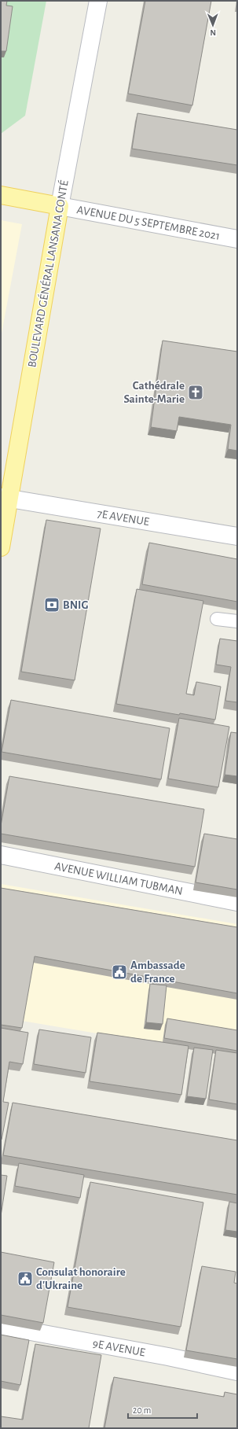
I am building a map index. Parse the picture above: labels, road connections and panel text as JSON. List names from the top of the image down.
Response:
{
  "streets": {
    "main road": ["BOULEVARD GÉNÉRAL LANSANA CONTÉ"],
    "street": [
      "AVENUE DU 5 SEPTEMBRE 2021",
      "7E AVENUE",
      "AVENUE WILLIAM TUBMAN",
      "9E AVENUE"
    ]
  },
  "crossings": [
    ["AVENUE DU 5 SEPTEMBRE 2021", "BOULEVARD GÉNÉRAL LANSANA CONTÉ"],
    ["BOULEVARD GÉNÉRAL LANSANA CONTÉ", "7E AVENUE"]
  ],
  "places": {
    "church": ["Cathédrale Sainte-Marie"],
    "bank": ["BNIG"],
    "public building": ["Ambassade de France", "Consulat honoraire d'Ukraine"]
  },
  "scale_bar": "20 m",
  "north": "bottom"
}
